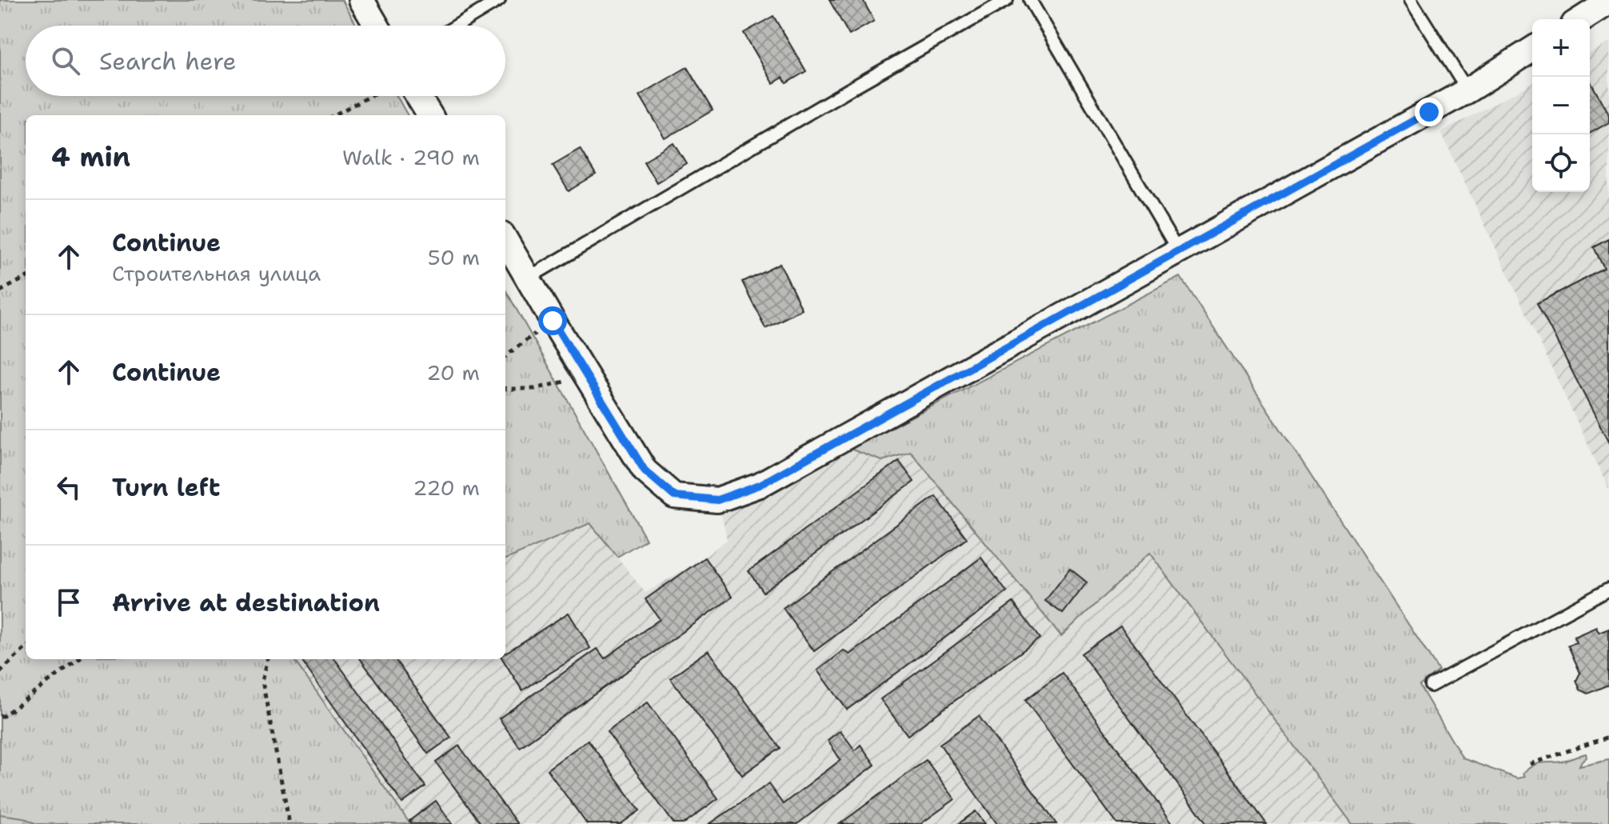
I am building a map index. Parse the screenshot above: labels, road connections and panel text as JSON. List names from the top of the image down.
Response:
{
  "page": {
    "map_buttons": ["+", "−"],
    "search": "Search here",
    "heading": ["4 min", "Walk · 290 m"],
    "list": [
      ["Continue", "Строительная улица", "50 m"],
      ["Continue", "20 m"],
      ["Turn left", "220 m"],
      "Arrive at destination"
    ]
  }
}
